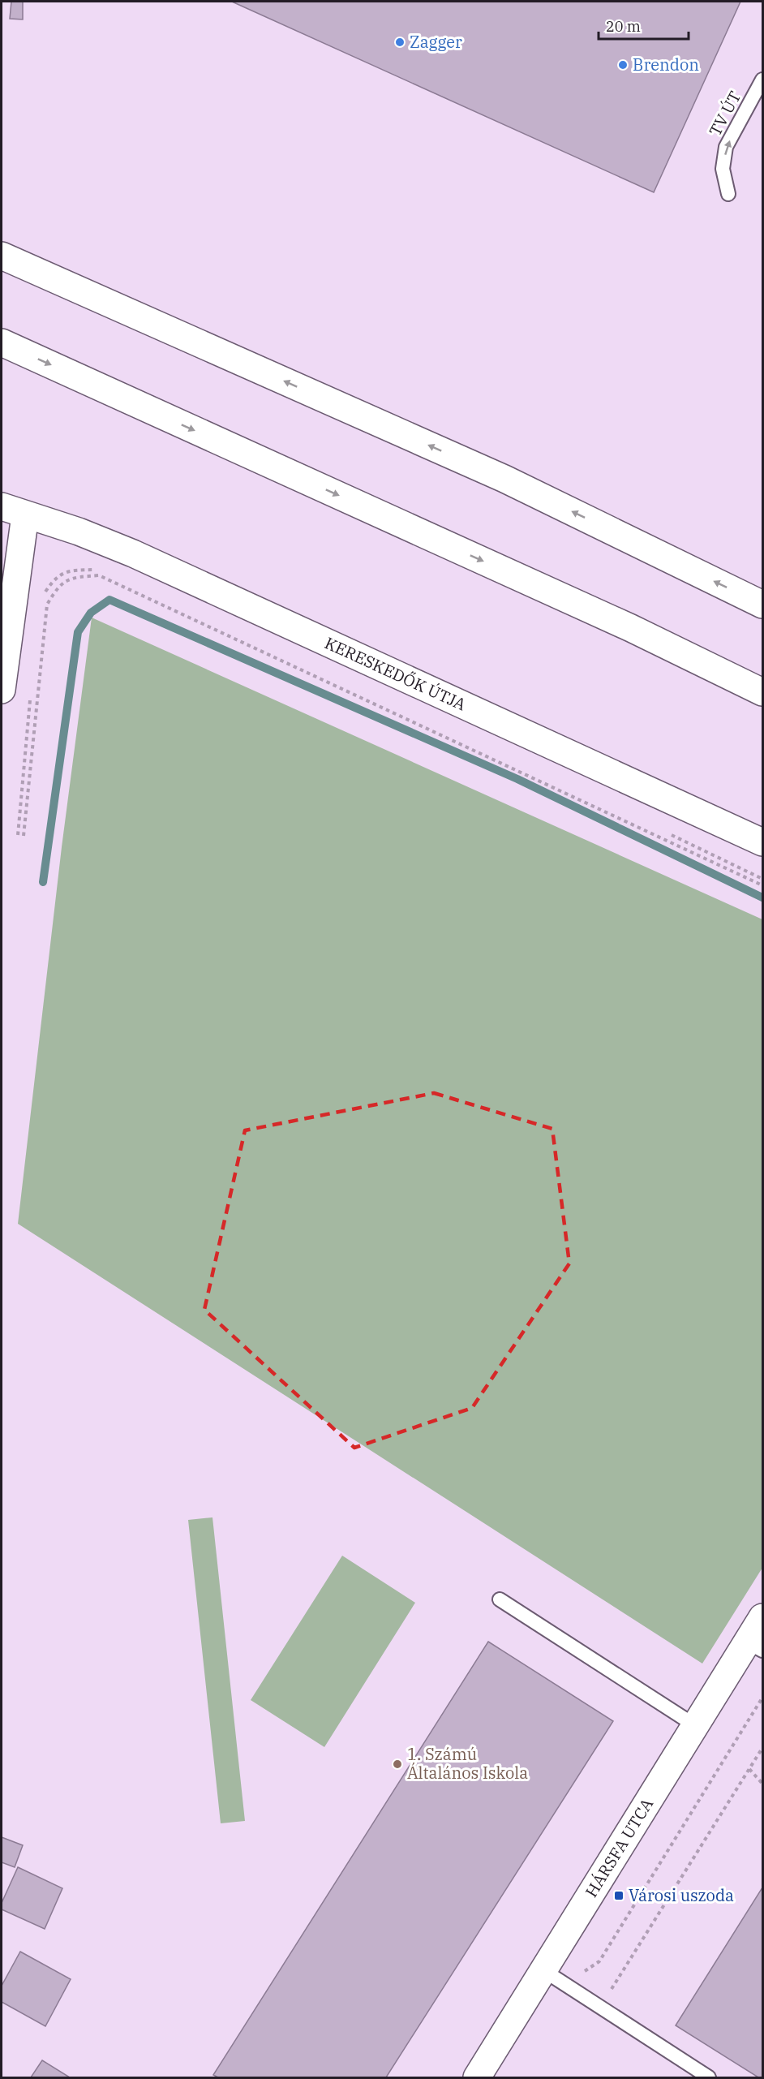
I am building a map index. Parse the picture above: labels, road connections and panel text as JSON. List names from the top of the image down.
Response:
{
  "streets": {
    "main road": ["KERESKEDŐK ÚTJA", "HÁRSFA UTCA"],
    "lane": ["TV ÚT"]
  },
  "one_way": ["TV ÚT"],
  "places": {
    "other": ["Zagger", "Brendon", "1. Számú Általános Iskola"],
    "transit": ["Városi uszoda"]
  },
  "scale_bar": "20 m"
}
